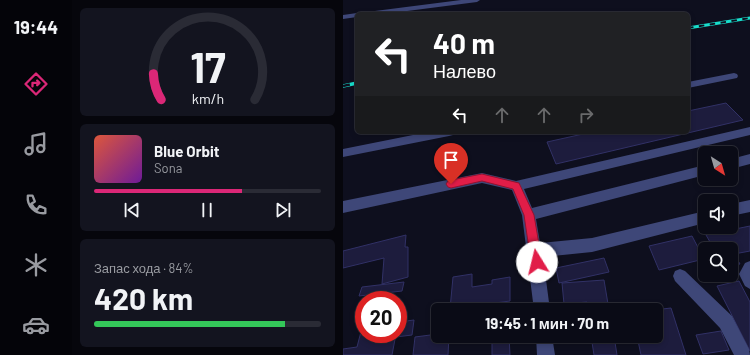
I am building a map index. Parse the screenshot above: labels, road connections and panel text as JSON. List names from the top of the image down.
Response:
{
  "north": "bottom right",
  "page": {
    "tabs": "19:44",
    "turn": ["40 m", "Налево"],
    "song": ["Blue Orbit", "Sona"],
    "tile": ["Запас хода · 84%", "420 km"],
    "limit": "20",
    "trip": "19:45 · 1 мин · 70 m",
    "gauge": ["17", "km/h"]
  }
}
